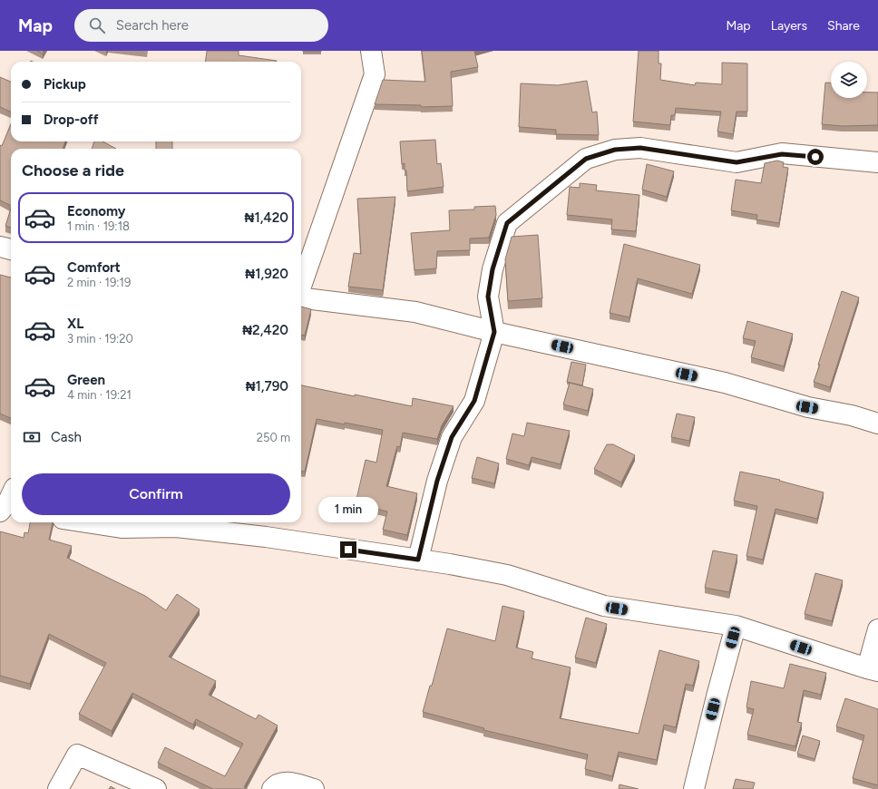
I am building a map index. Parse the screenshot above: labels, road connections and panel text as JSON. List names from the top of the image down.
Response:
{
  "page": {
    "header": "Map",
    "search": "Search here",
    "nav": ["Map", "Layers", "Share"],
    "banner": ["Pickup", "Drop-off"],
    "heading": "Choose a ride",
    "list": [
      {
        "name": "Economy",
        "note": "1 min · 19:18",
        "value": "₦1,420"
      },
      {
        "name": "Comfort",
        "note": "2 min · 19:19",
        "value": "₦1,920"
      },
      {
        "name": "XL",
        "note": "3 min · 19:20",
        "value": "₦2,420"
      },
      {
        "name": "Green",
        "note": "4 min · 19:21",
        "value": "₦1,790"
      }
    ],
    "pay": ["Cash", "250 m"],
    "buttons": "Confirm",
    "bubble": "1 min"
  }
}
